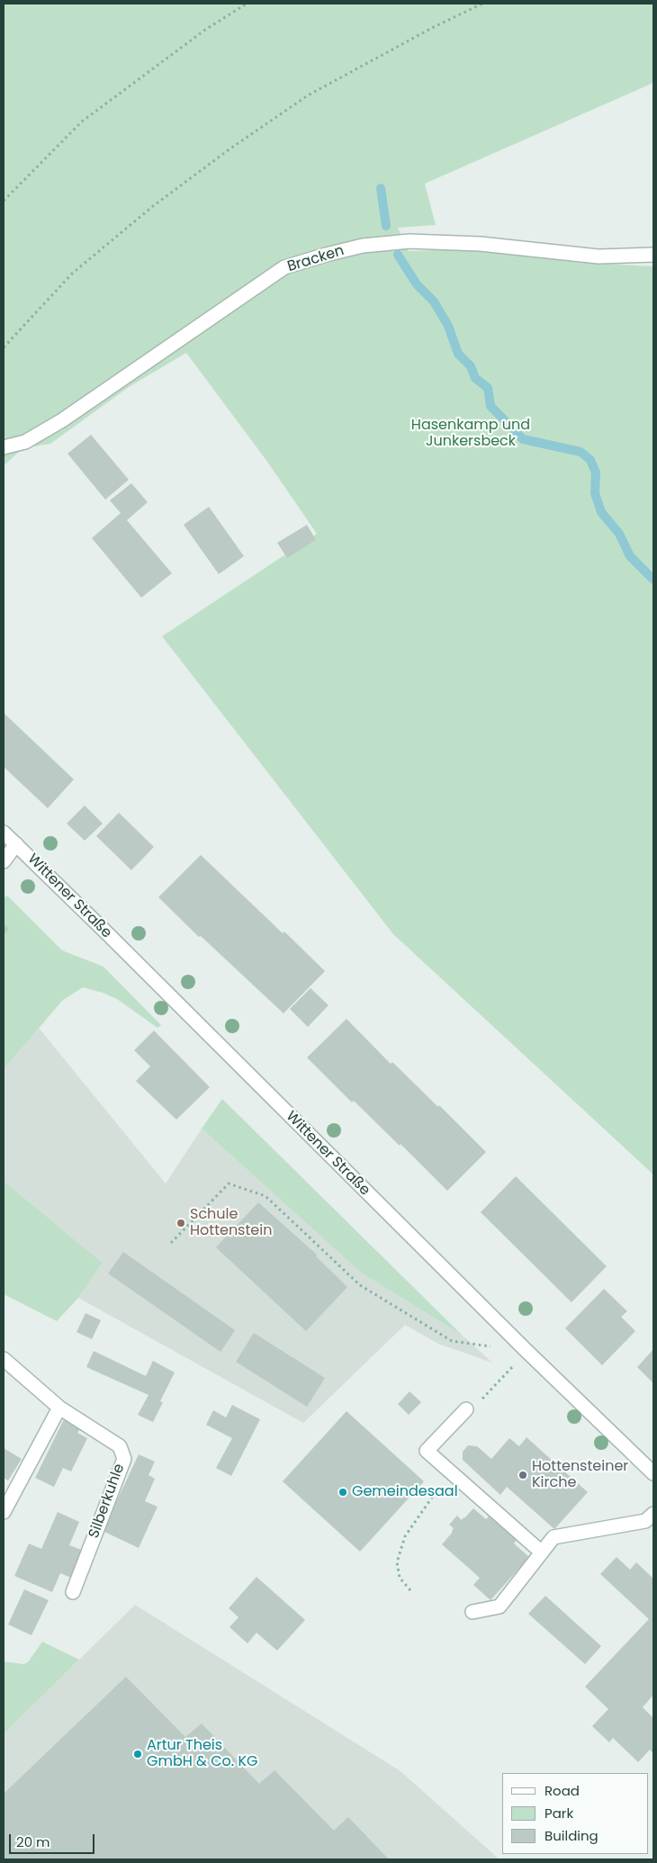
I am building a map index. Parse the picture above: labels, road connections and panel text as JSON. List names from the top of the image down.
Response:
{
  "streets": {
    "street": ["Bracken", "Wittener Straße", "Silberkuhle"]
  },
  "parks": ["Hasenkamp und Junkersbeck"],
  "places": [
    "Schule Hottenstein",
    "Hottensteiner Kirche",
    "Gemeindesaal",
    "Artur Theis GmbH & Co. KG"
  ],
  "legend": ["Road", "Park", "Building"],
  "scale_bar": "20 m"
}
